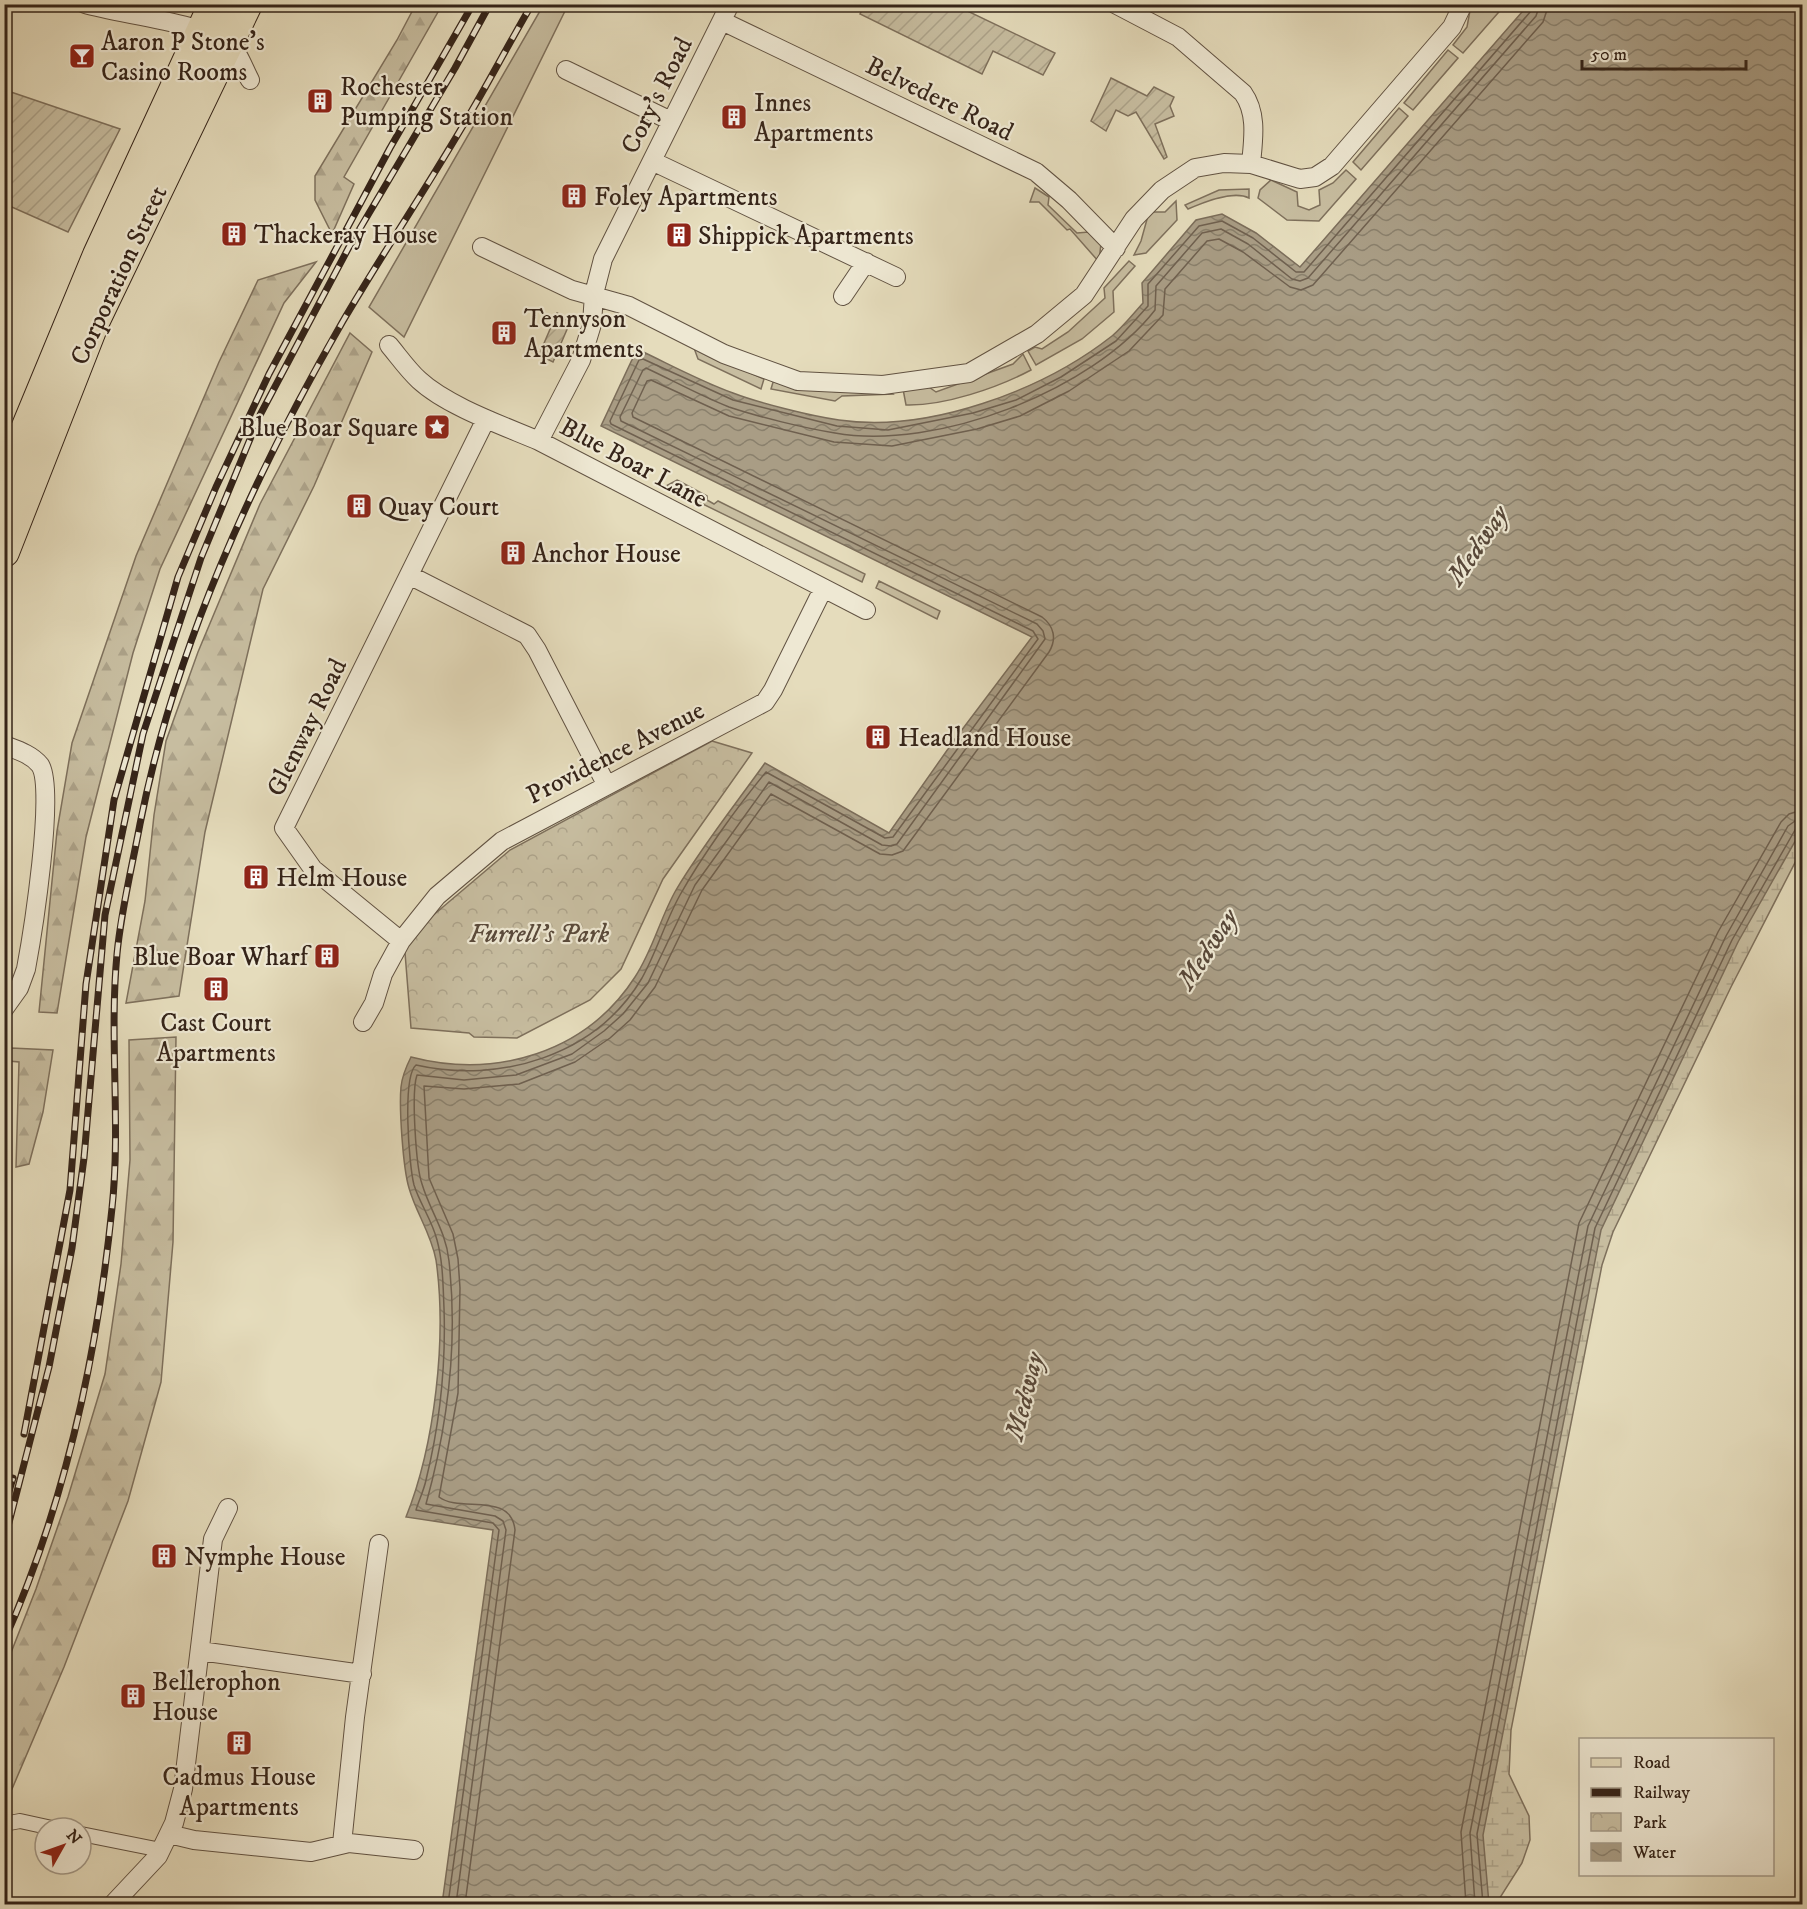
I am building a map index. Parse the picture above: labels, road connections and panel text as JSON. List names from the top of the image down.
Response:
{
  "streets": {
    "main road": ["Corporation Street"],
    "street": [
      "Cory's Road",
      "Belvedere Road",
      "Blue Boar Lane",
      "Glenway Road",
      "Providence Avenue"
    ]
  },
  "crossings": [
    ["Cory's Road", "Belvedere Road"],
    ["Cory's Road", "Blue Boar Lane"],
    ["Blue Boar Lane", "Glenway Road"],
    ["Blue Boar Lane", "Providence Avenue"],
    ["Glenway Road", "Providence Avenue"]
  ],
  "water": ["Medway"],
  "parks": ["Furrell's Park"],
  "places": {
    "bar": ["Aaron P Stone's Casino Rooms"],
    "building": [
      "Rochester Pumping Station",
      "Innes Apartments",
      "Foley Apartments",
      "Thackeray House",
      "Shippick Apartments",
      "Tennyson Apartments",
      "Quay Court",
      "Anchor House",
      "Headland House",
      "Helm House",
      "Blue Boar Wharf",
      "Cast Court Apartments",
      "Nymphe House",
      "Bellerophon House",
      "Cadmus House Apartments"
    ],
    "place": ["Blue Boar Square"]
  },
  "legend": [
    "Road",
    "Railway",
    "Park",
    "Water"
  ],
  "scale_bar": "50 m",
  "north": "top right"
}
